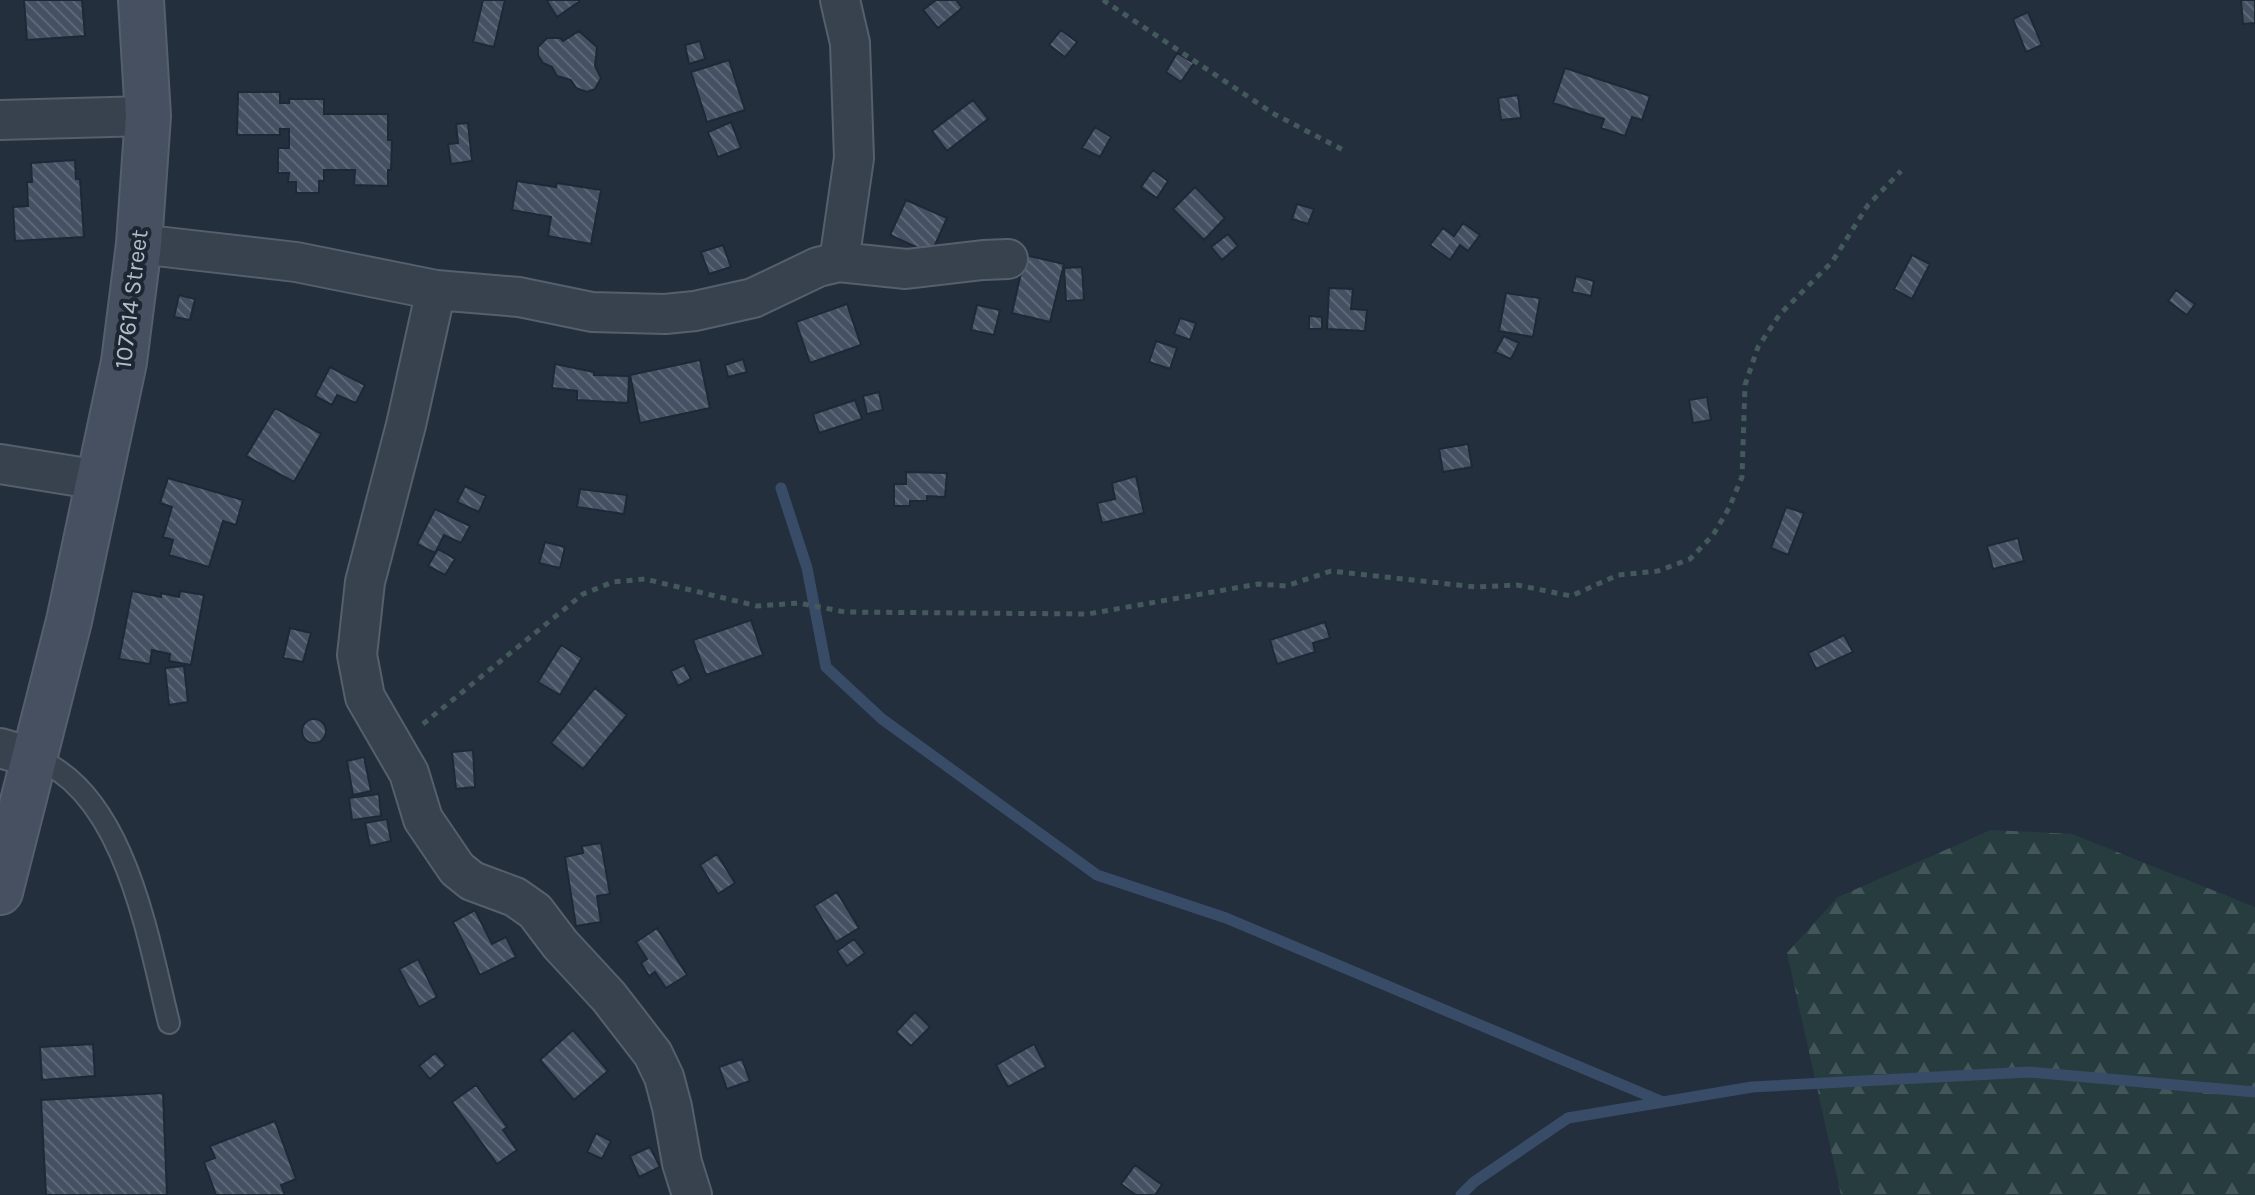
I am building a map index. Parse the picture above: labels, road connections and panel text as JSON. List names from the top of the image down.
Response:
{
  "streets": {
    "street": ["107614 Street"]
  }
}
